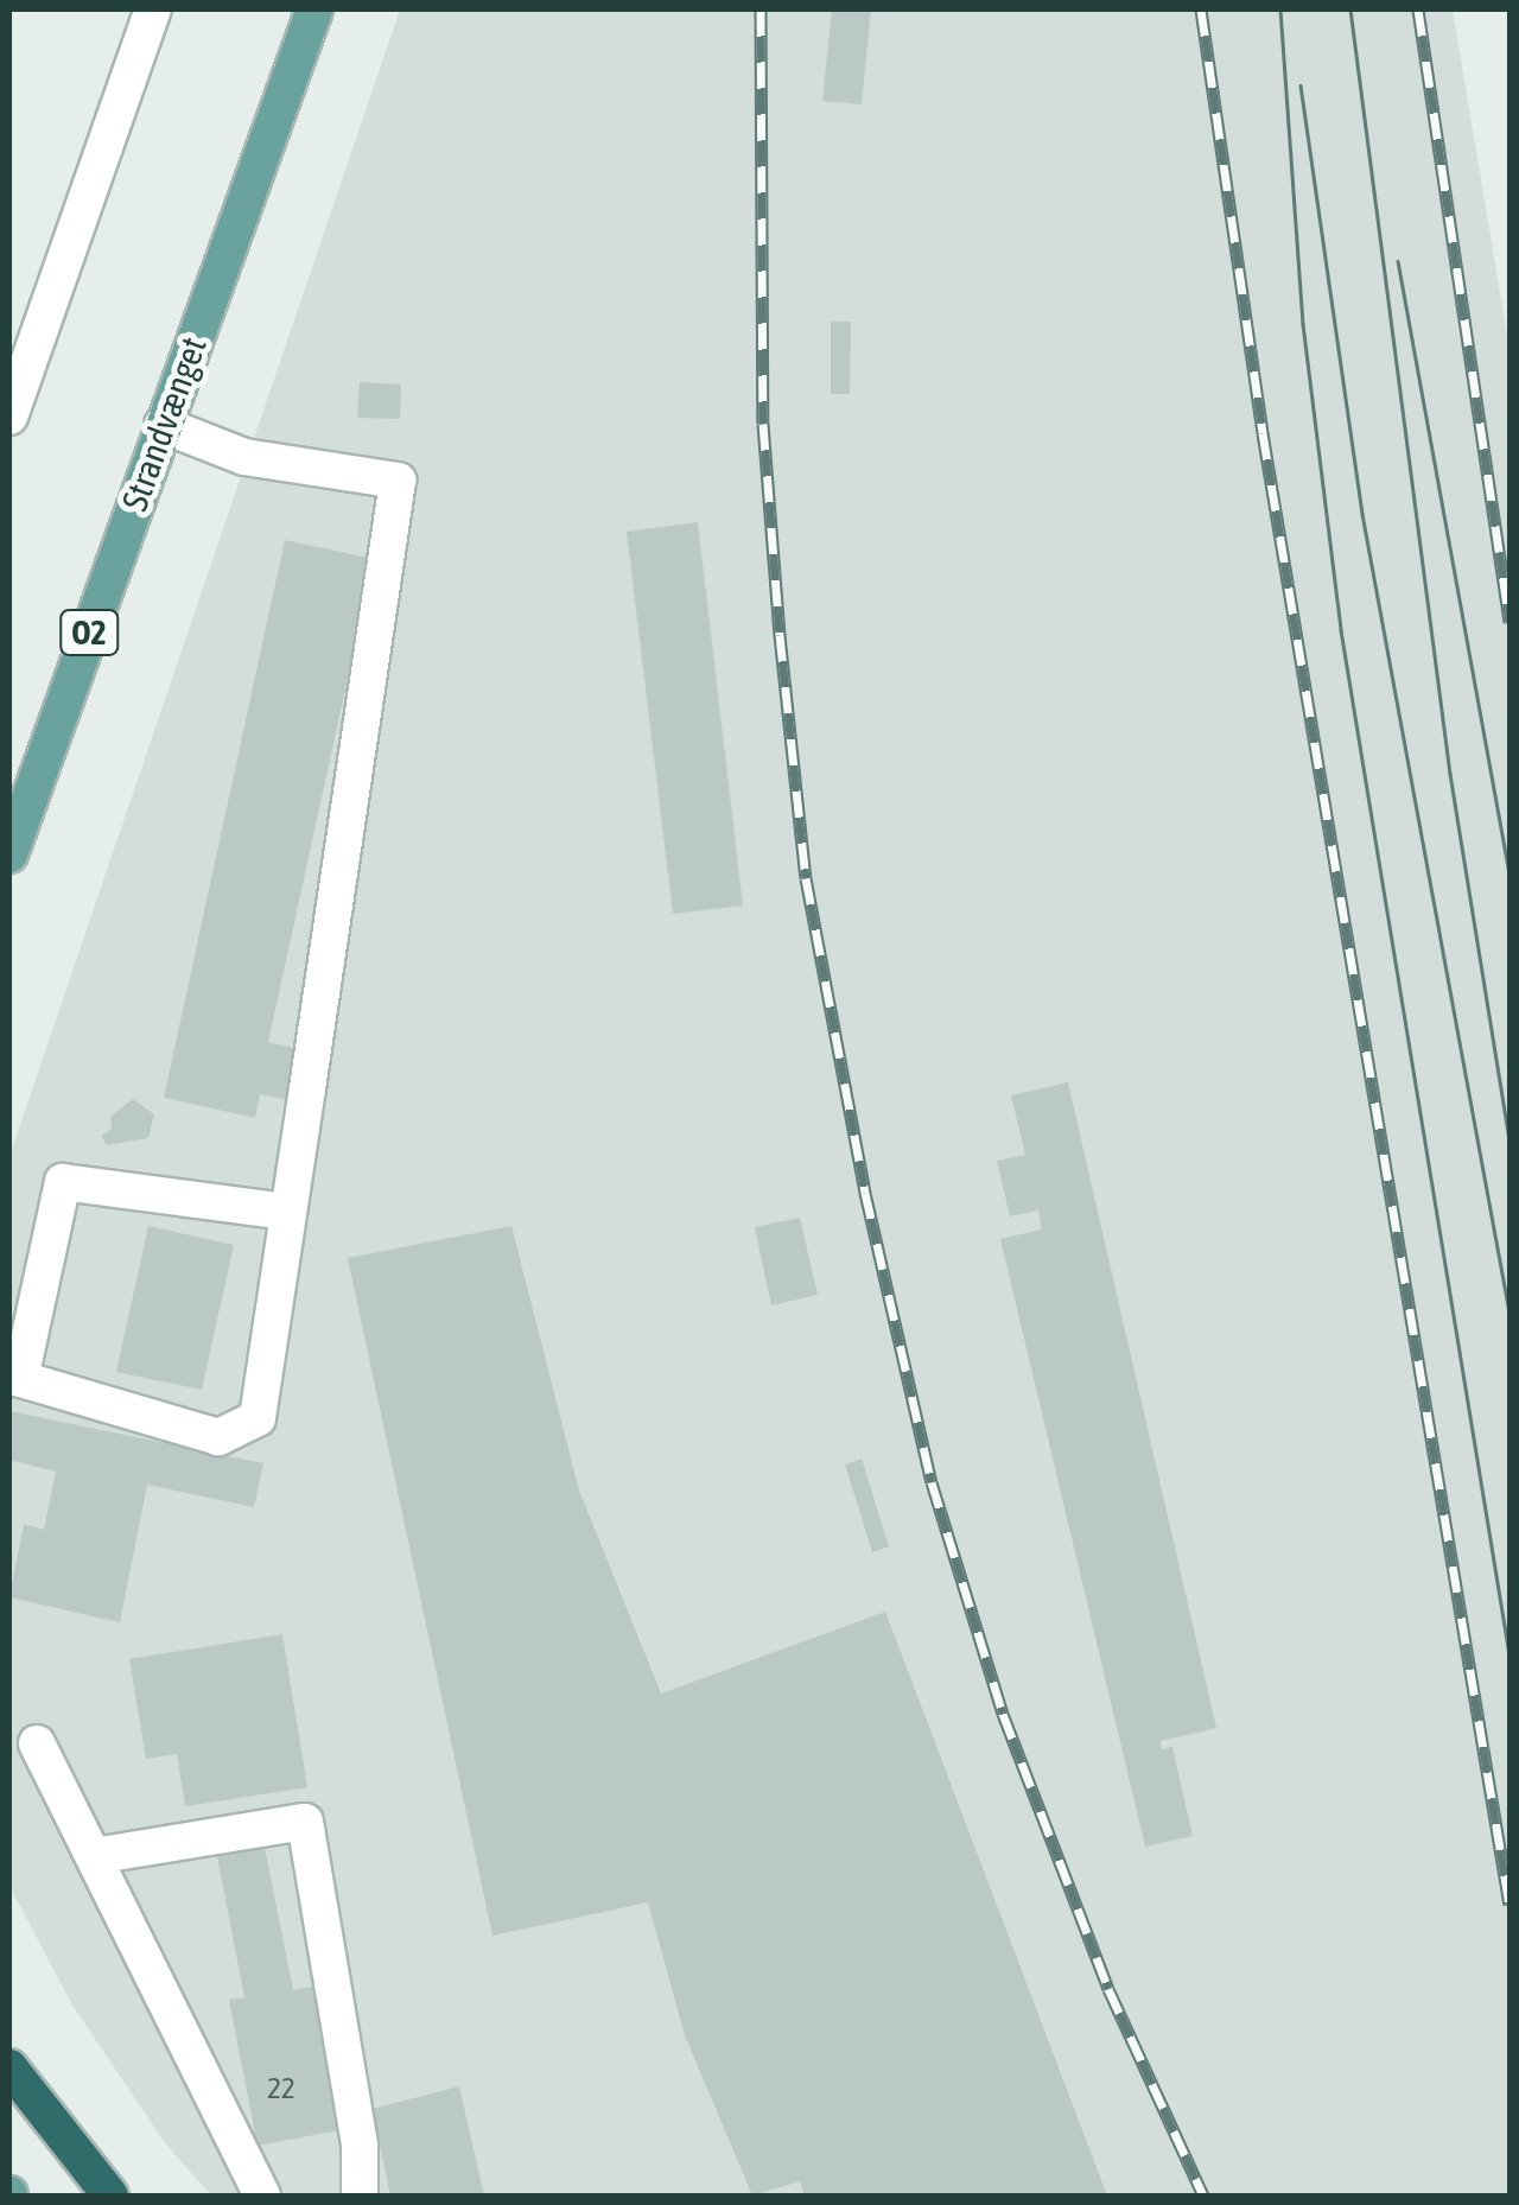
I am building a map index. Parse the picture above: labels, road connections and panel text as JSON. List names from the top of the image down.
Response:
{
  "streets": {
    "main road": ["Strandvænget", "O2"]
  },
  "house_numbers": ["22"]
}
